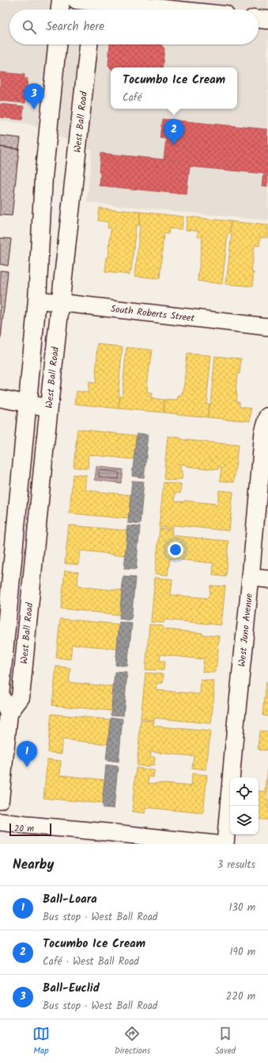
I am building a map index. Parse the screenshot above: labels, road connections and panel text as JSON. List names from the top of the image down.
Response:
{
  "streets": {
    "main road": ["West Ball Road"],
    "street": ["South Roberts Street", "West Juno Avenue"]
  },
  "crossings": [
    ["West Ball Road", "South Roberts Street"]
  ],
  "scale_bar": "20 m",
  "page": {
    "search": "Search here",
    "popup": ["Tocumbo Ice Cream", "Café"],
    "pins": ["3", "2", "1"],
    "scale": "20 m",
    "heading": ["Nearby", "3 results"],
    "list": [
      {
        "mark": "1",
        "name": "Ball-Loara",
        "note": "Bus stop · West Ball Road",
        "value": "130 m"
      },
      {
        "mark": "2",
        "name": "Tocumbo Ice Cream",
        "note": "Café · West Ball Road",
        "value": "190 m"
      },
      {
        "mark": "3",
        "name": "Ball-Euclid",
        "note": "Bus stop · West Ball Road",
        "value": "220 m"
      }
    ],
    "nav": ["Map", "Directions", "Saved"]
  }
}
